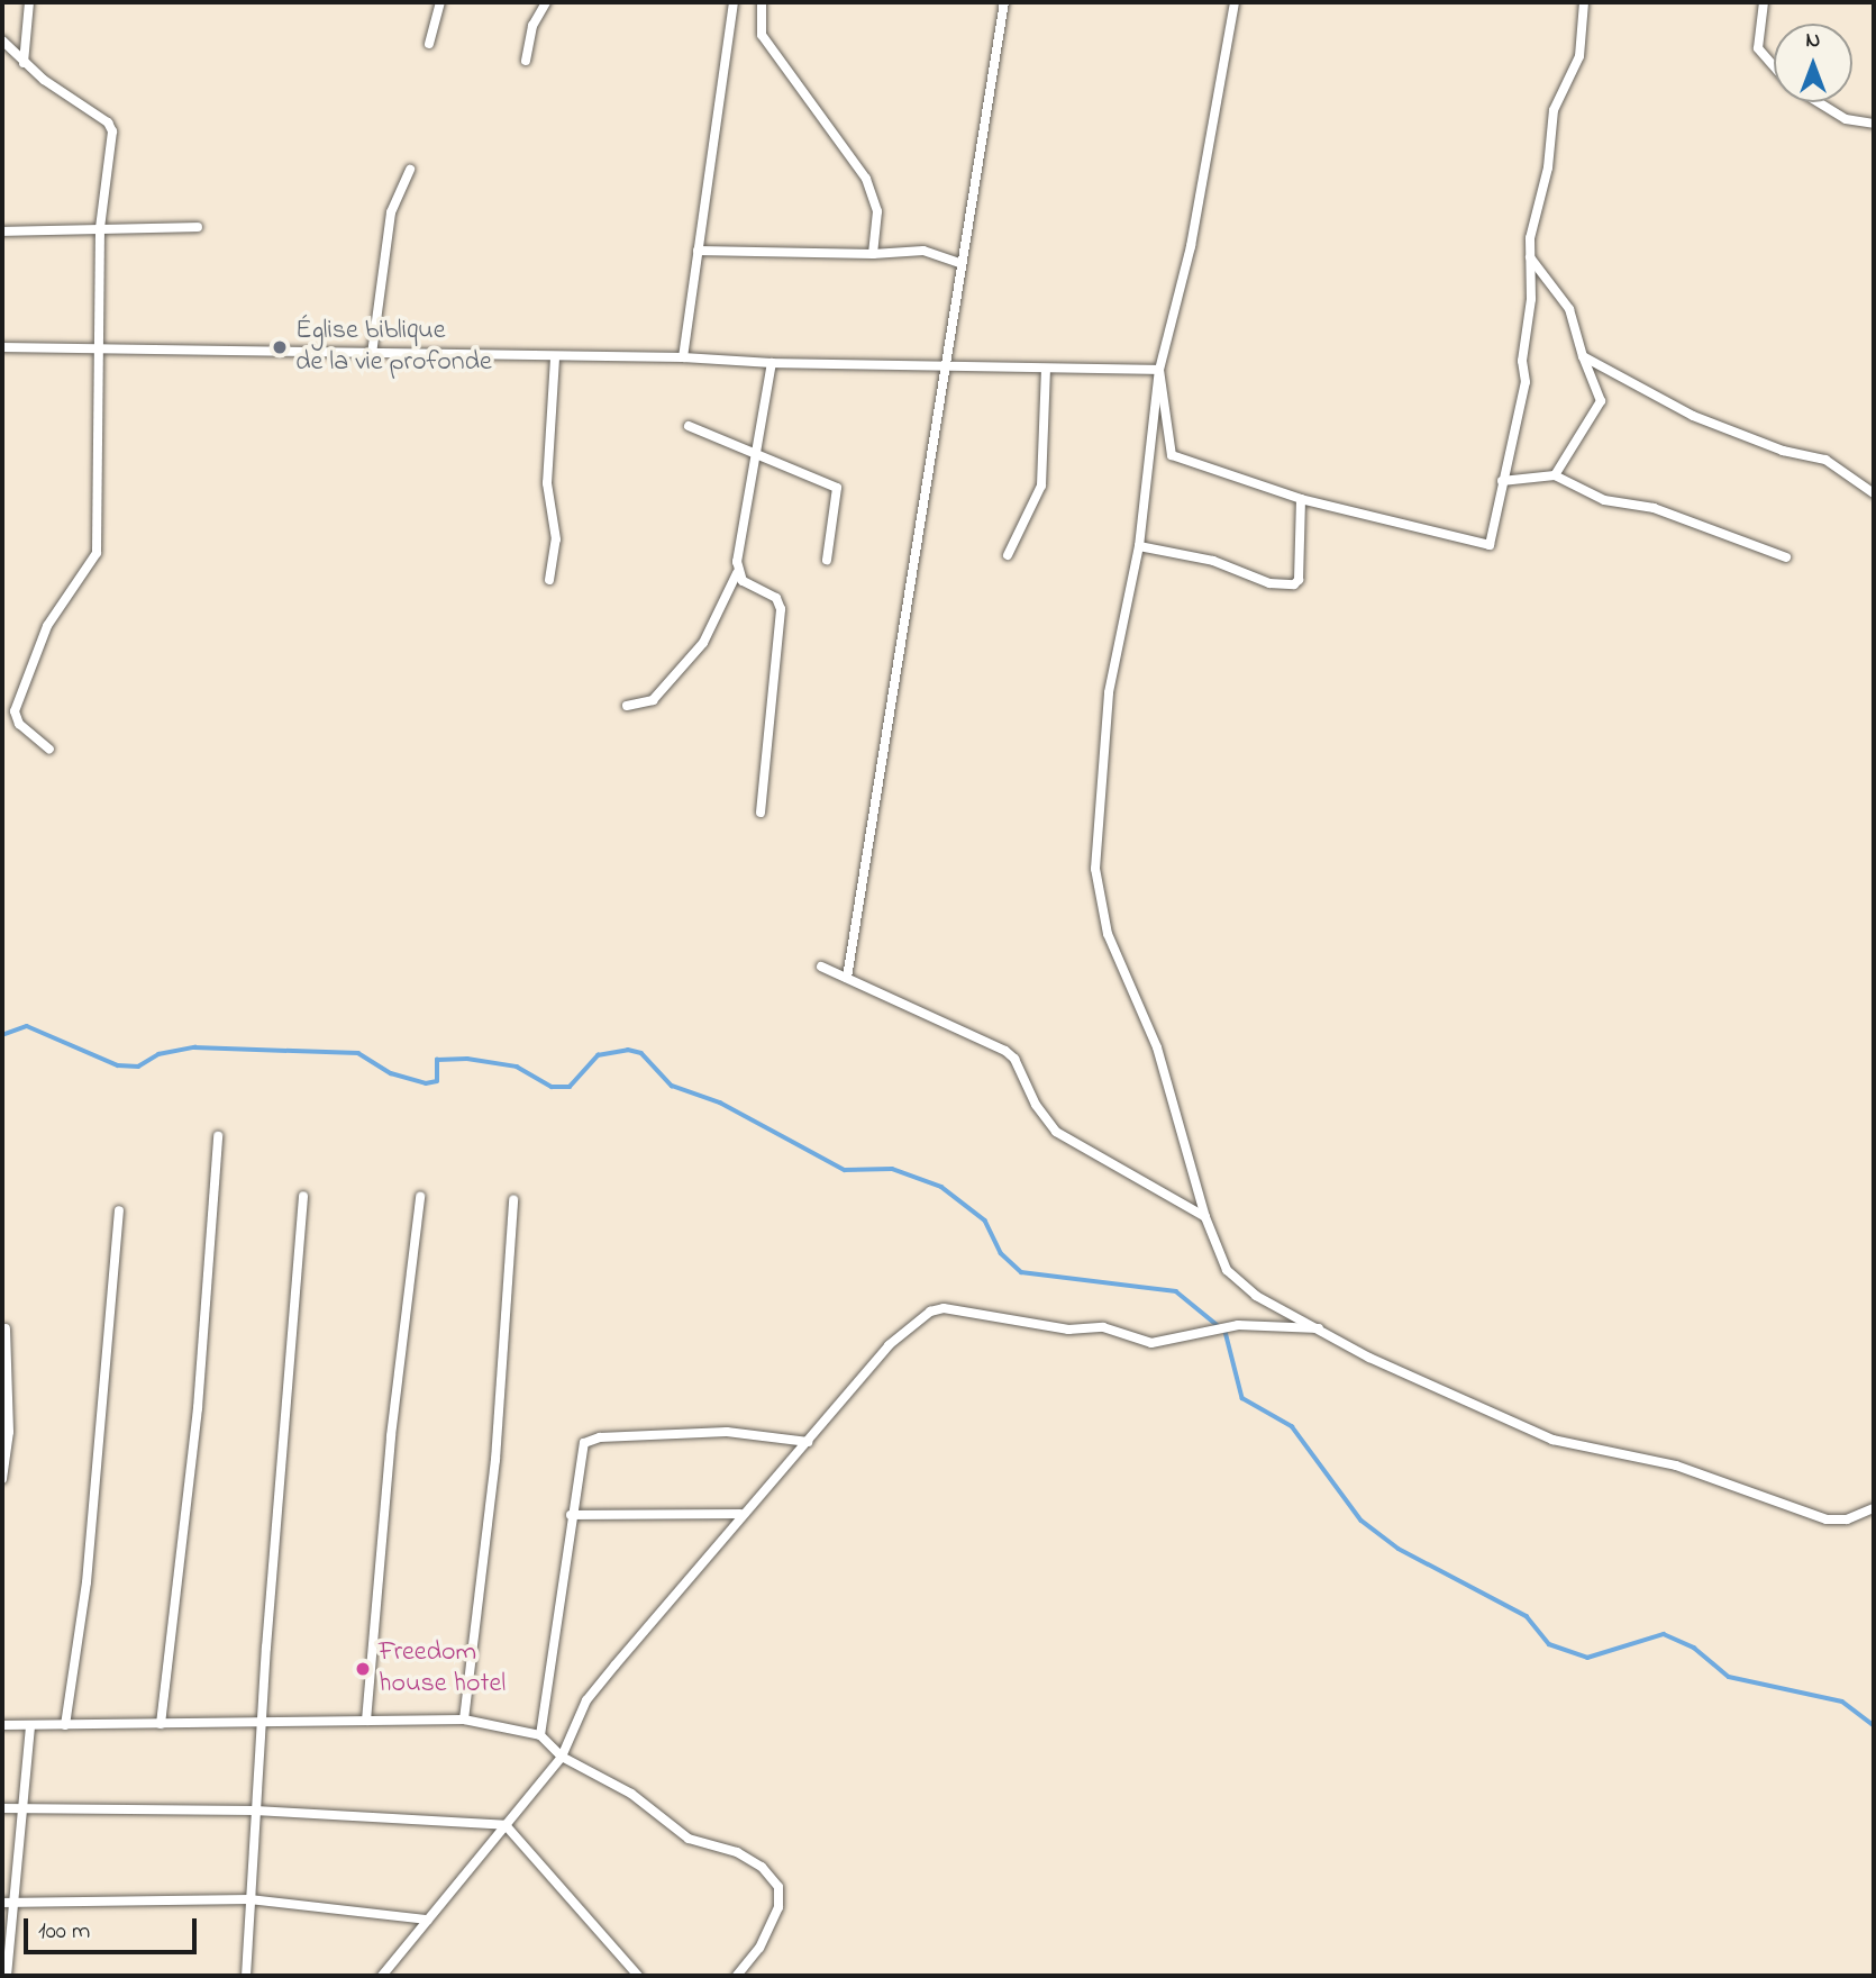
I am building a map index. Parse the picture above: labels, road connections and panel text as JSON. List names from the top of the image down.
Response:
{
  "places": ["Église biblique de la vie profonde", "Freedom house hotel"],
  "scale_bar": "100 m",
  "north": "top"
}
